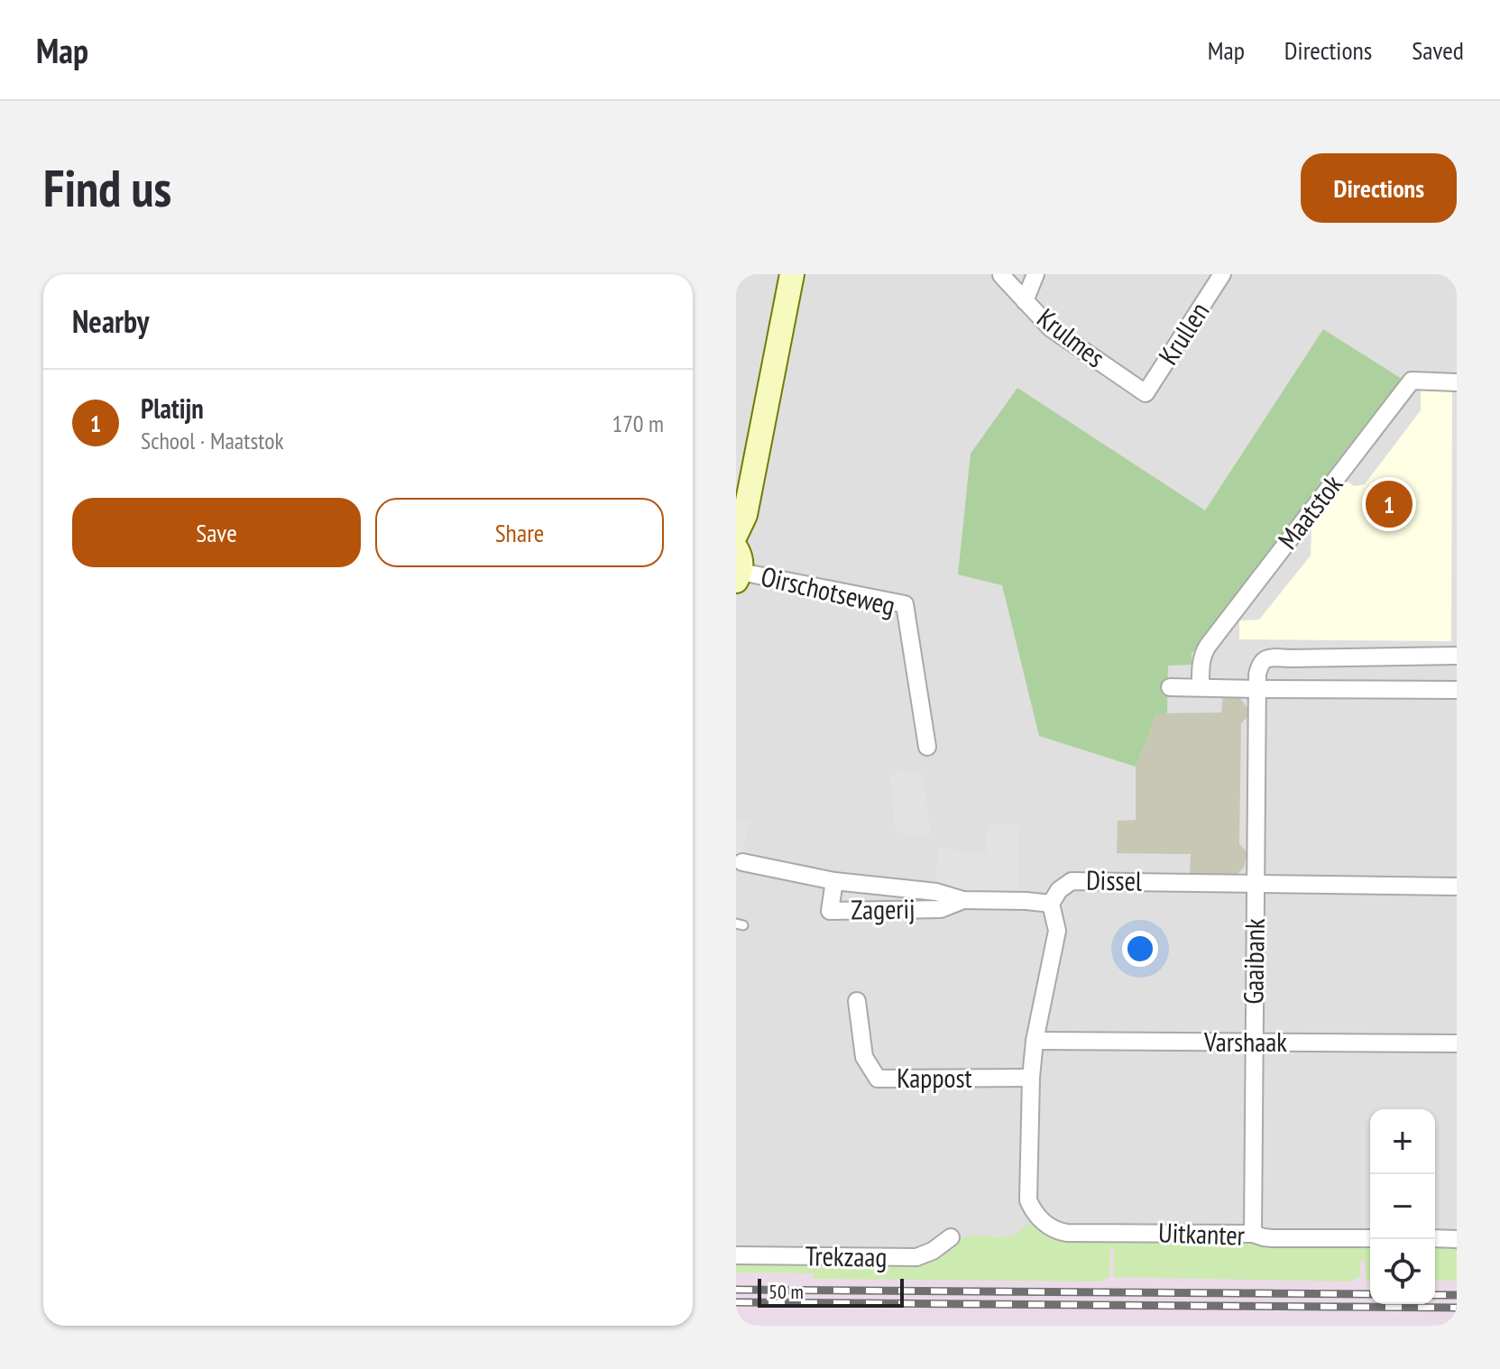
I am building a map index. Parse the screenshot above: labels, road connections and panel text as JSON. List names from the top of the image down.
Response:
{
  "streets": {
    "street": [
      "Krullen",
      "Krulmes",
      "Maatstok",
      "Oirschotseweg",
      "Dissel",
      "Zagerij",
      "Gaaibank",
      "Varshaak",
      "Kappost",
      "Uitkanter",
      "Trekzaag"
    ]
  },
  "crossings": [
    ["Krullen", "Krulmes"],
    ["Dissel", "Zagerij"],
    ["Dissel", "Gaaibank"],
    ["Dissel", "Varshaak"],
    ["Dissel", "Kappost"],
    ["Dissel", "Uitkanter"],
    ["Gaaibank", "Varshaak"],
    ["Gaaibank", "Uitkanter"]
  ],
  "scale_bar": "50 m",
  "page": {
    "header": "Map",
    "nav": ["Map", "Directions", "Saved"],
    "buttons": [
      "Directions",
      ["Save", "Share"]
    ],
    "title": "Find us",
    "heading": "Nearby",
    "list": [
      {
        "mark": "1",
        "name": "Platijn",
        "note": "School · Maatstok",
        "value": "170 m"
      }
    ],
    "pins": "1",
    "map_buttons": ["+", "−"],
    "scale": "50 m"
  }
}
